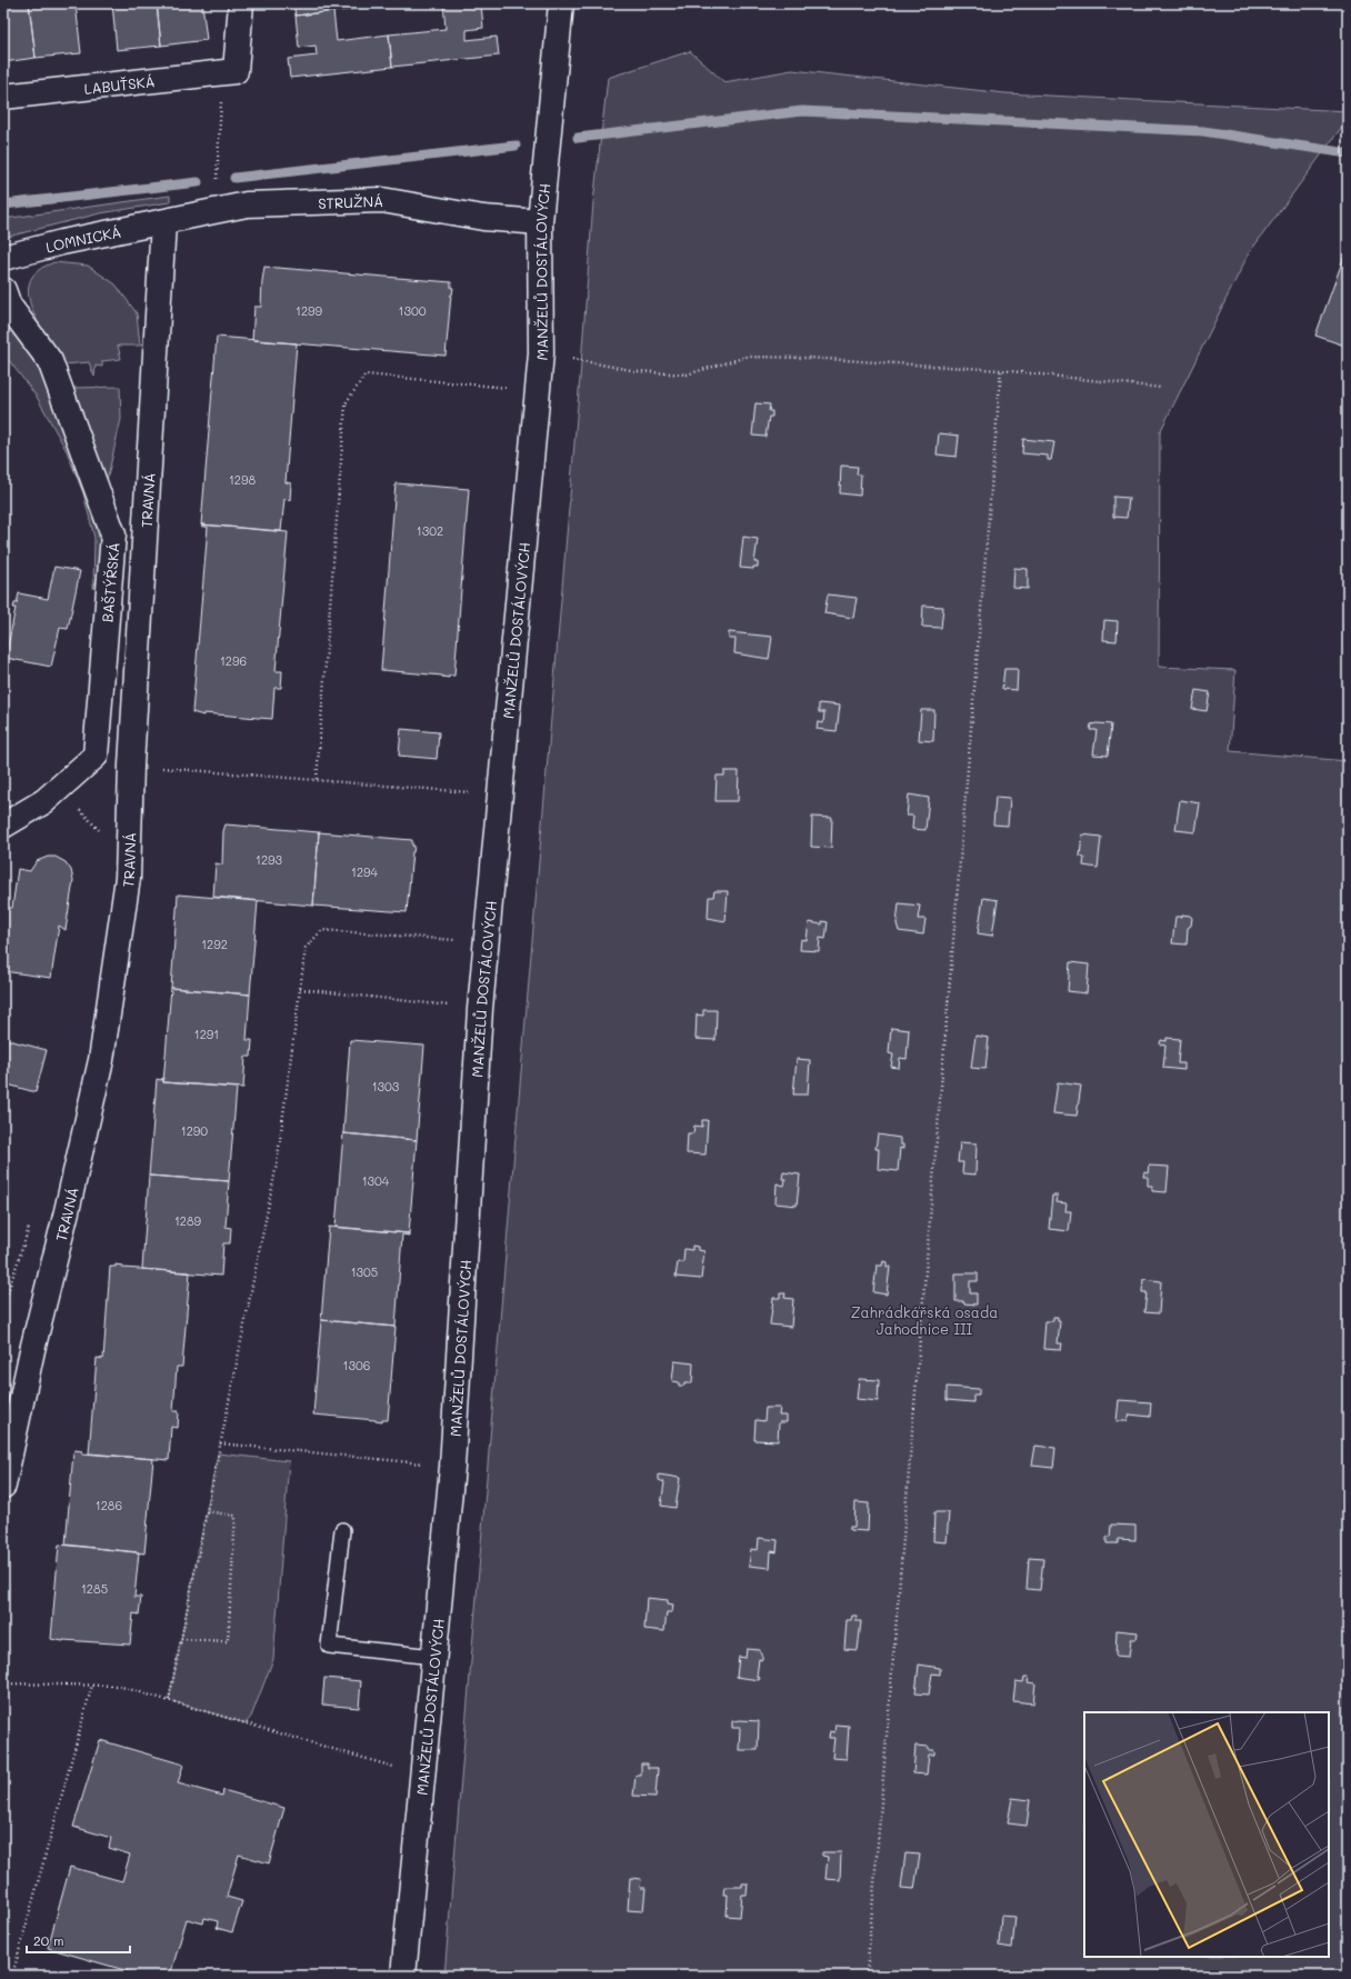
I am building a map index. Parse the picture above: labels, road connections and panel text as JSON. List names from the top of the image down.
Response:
{
  "streets": {
    "street": [
      "LABUŤSKÁ",
      "STRUŽNÁ",
      "LOMNICKÁ",
      "MANŽELŮ DOSTÁLOVÝCH",
      "TRAVNÁ",
      "BAŠTÝŘSKÁ"
    ]
  },
  "crossings": [
    ["STRUŽNÁ", "LOMNICKÁ"],
    ["STRUŽNÁ", "MANŽELŮ DOSTÁLOVÝCH"],
    ["STRUŽNÁ", "TRAVNÁ"],
    ["LOMNICKÁ", "TRAVNÁ"]
  ],
  "parks": ["Zahrádkářská osada Jahodnice III"],
  "house_numbers": [
    "1299",
    "1300",
    "1298",
    "1302",
    "1296",
    "1293",
    "1294",
    "1292",
    "1291",
    "1303",
    "1290",
    "1304",
    "1289",
    "1305",
    "1306",
    "1286",
    "1285"
  ],
  "scale_bar": "20 m"
}
